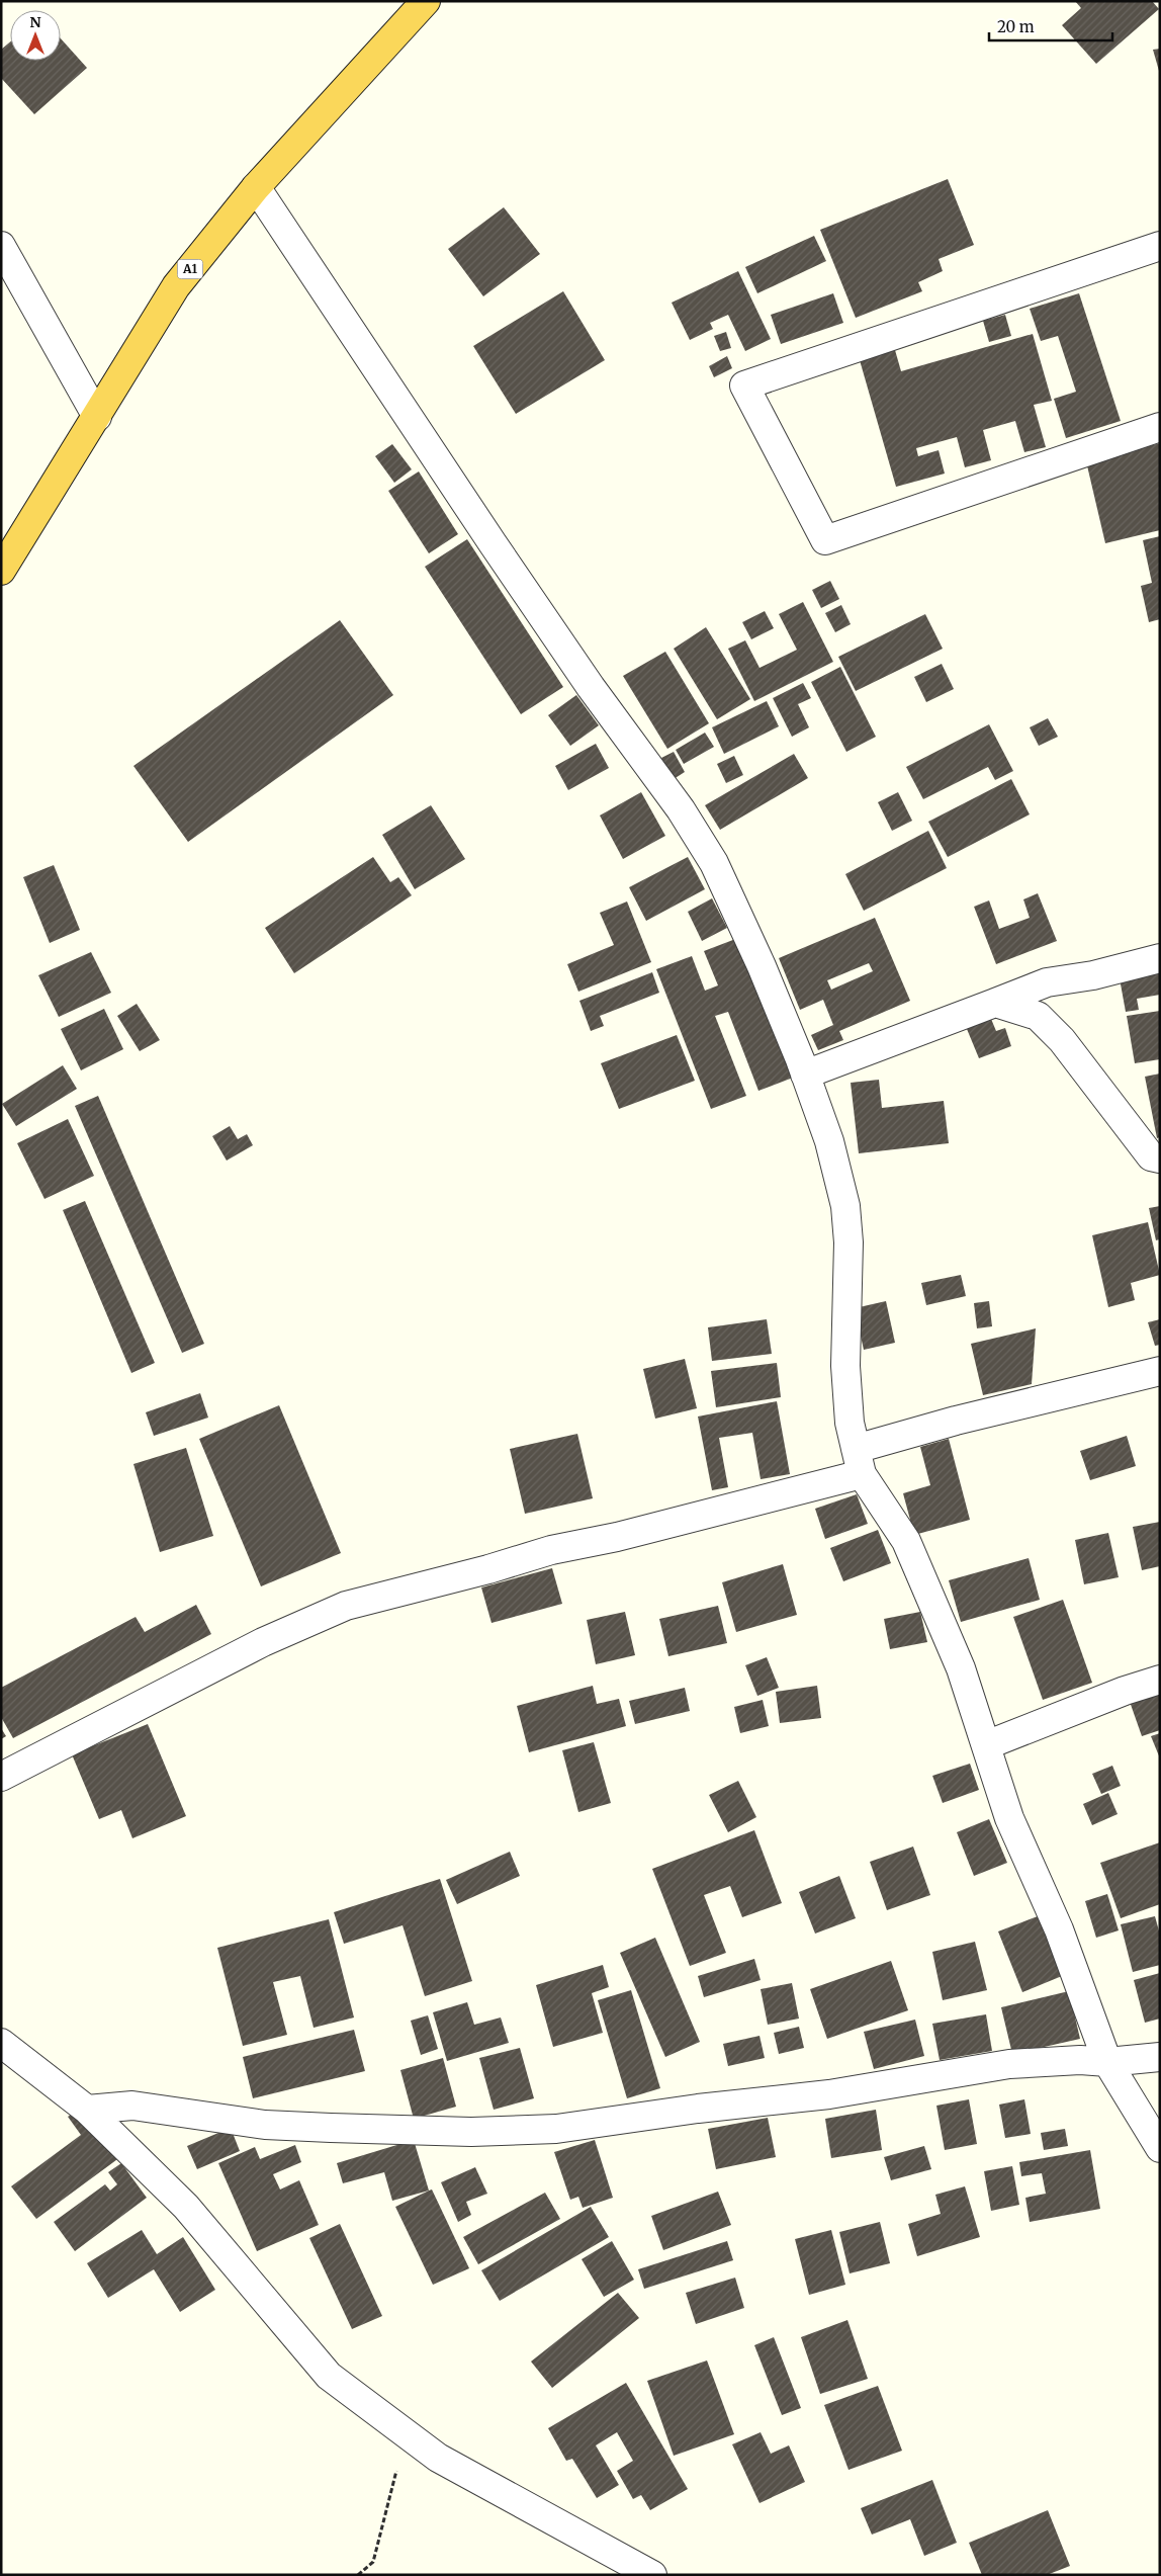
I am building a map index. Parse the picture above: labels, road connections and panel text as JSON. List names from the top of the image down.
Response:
{
  "streets": {
    "highway": ["A1"]
  },
  "scale_bar": "20 m",
  "north": "top"
}
